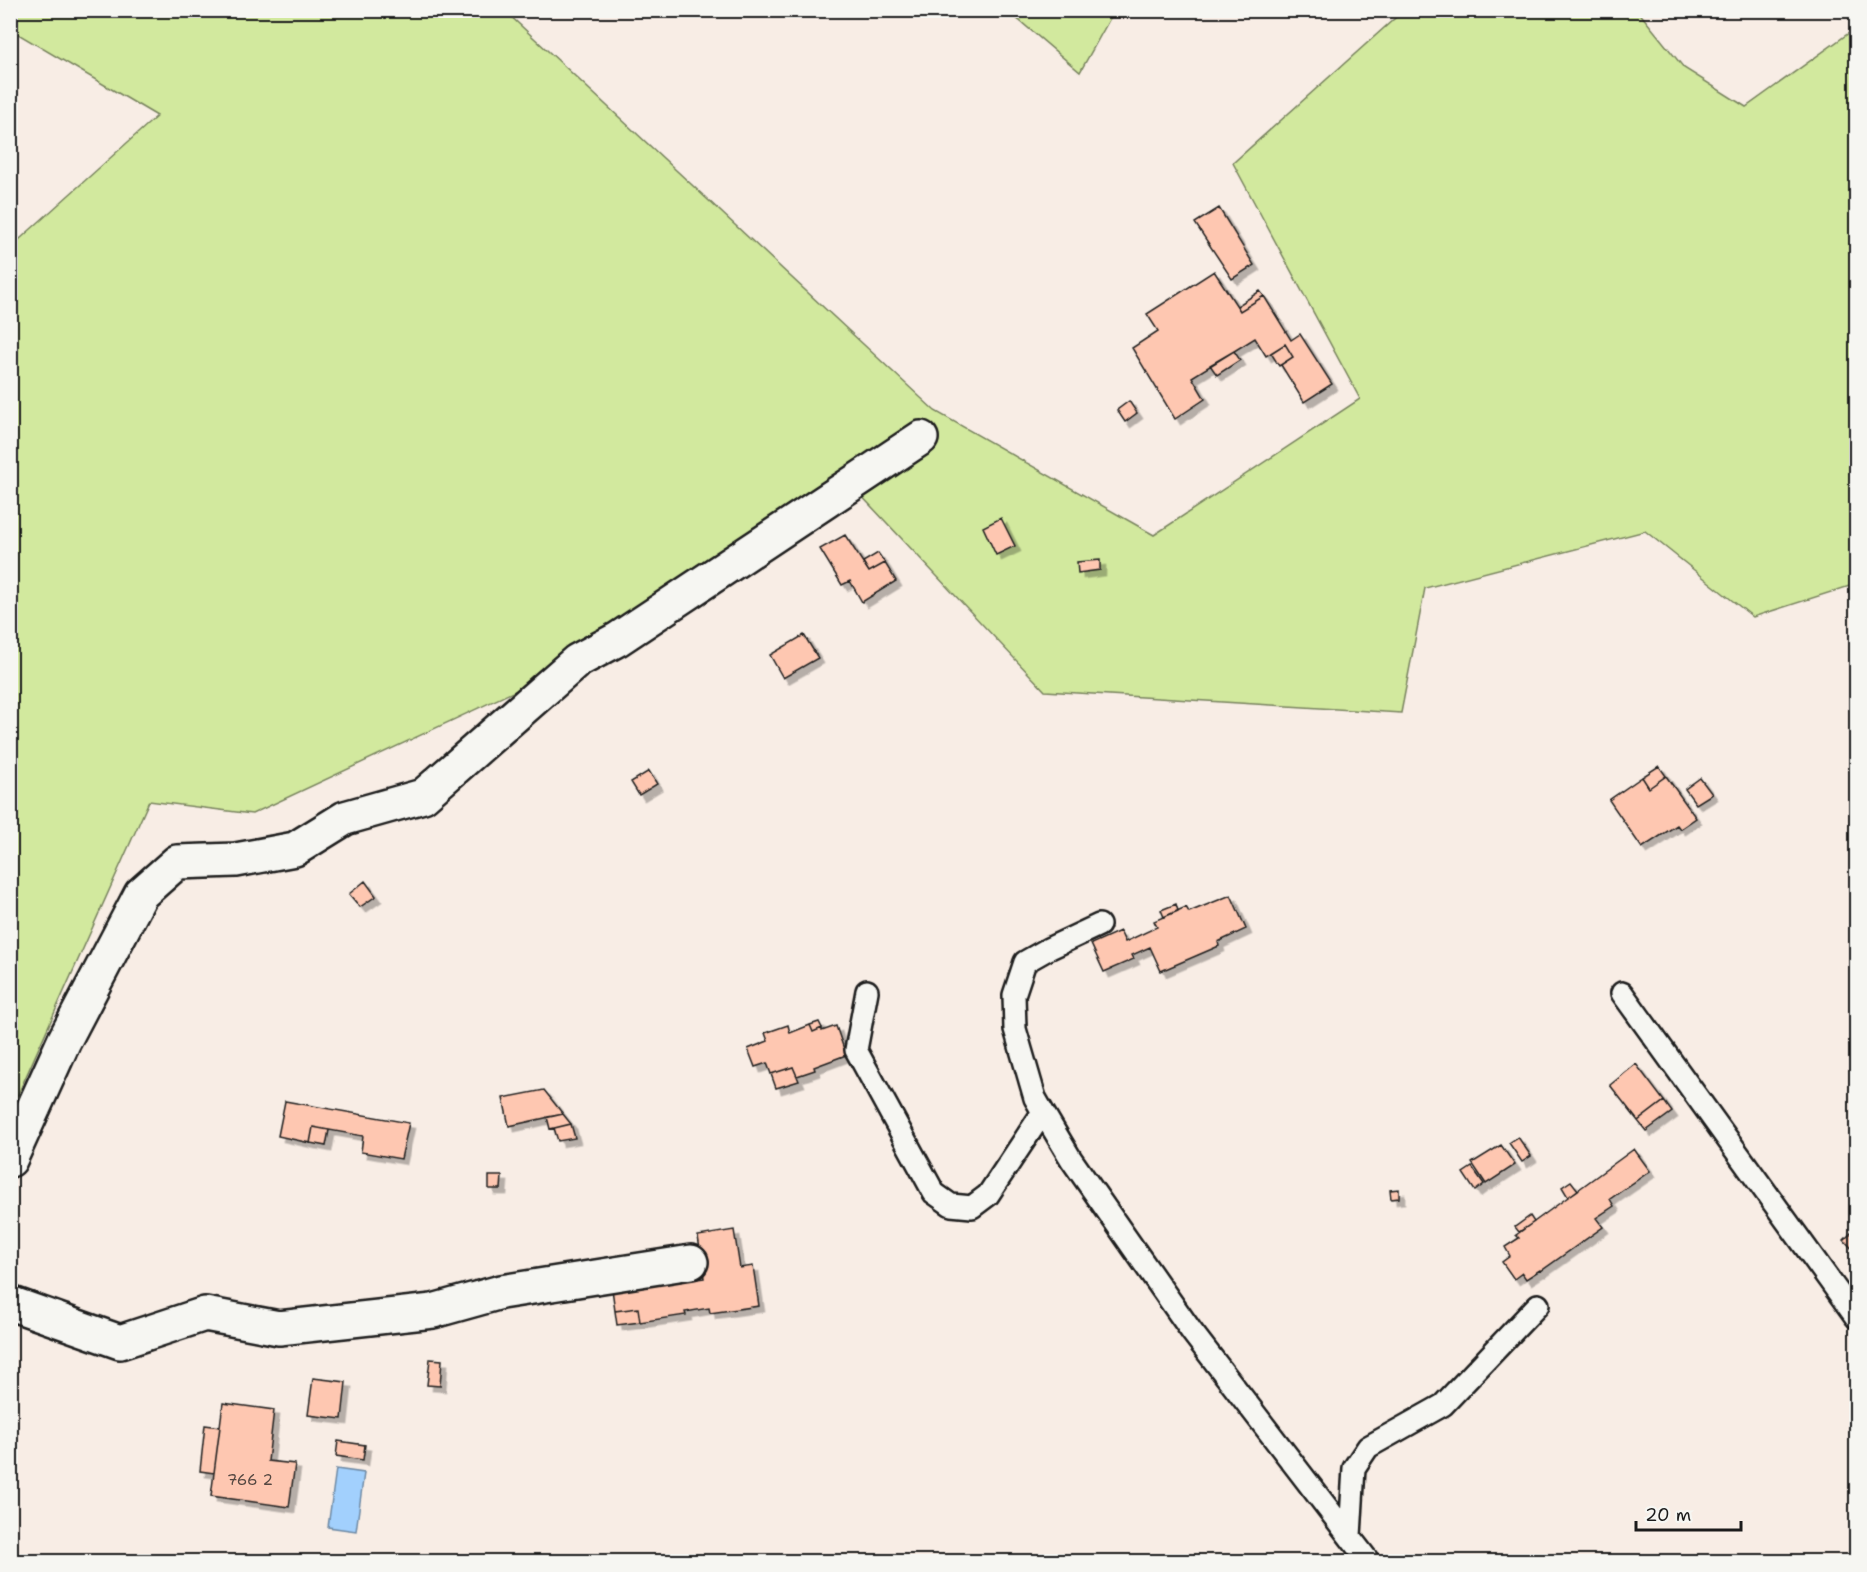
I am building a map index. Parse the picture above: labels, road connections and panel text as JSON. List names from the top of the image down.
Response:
{
  "house_numbers": ["766 2"],
  "scale_bar": "20 m"
}
